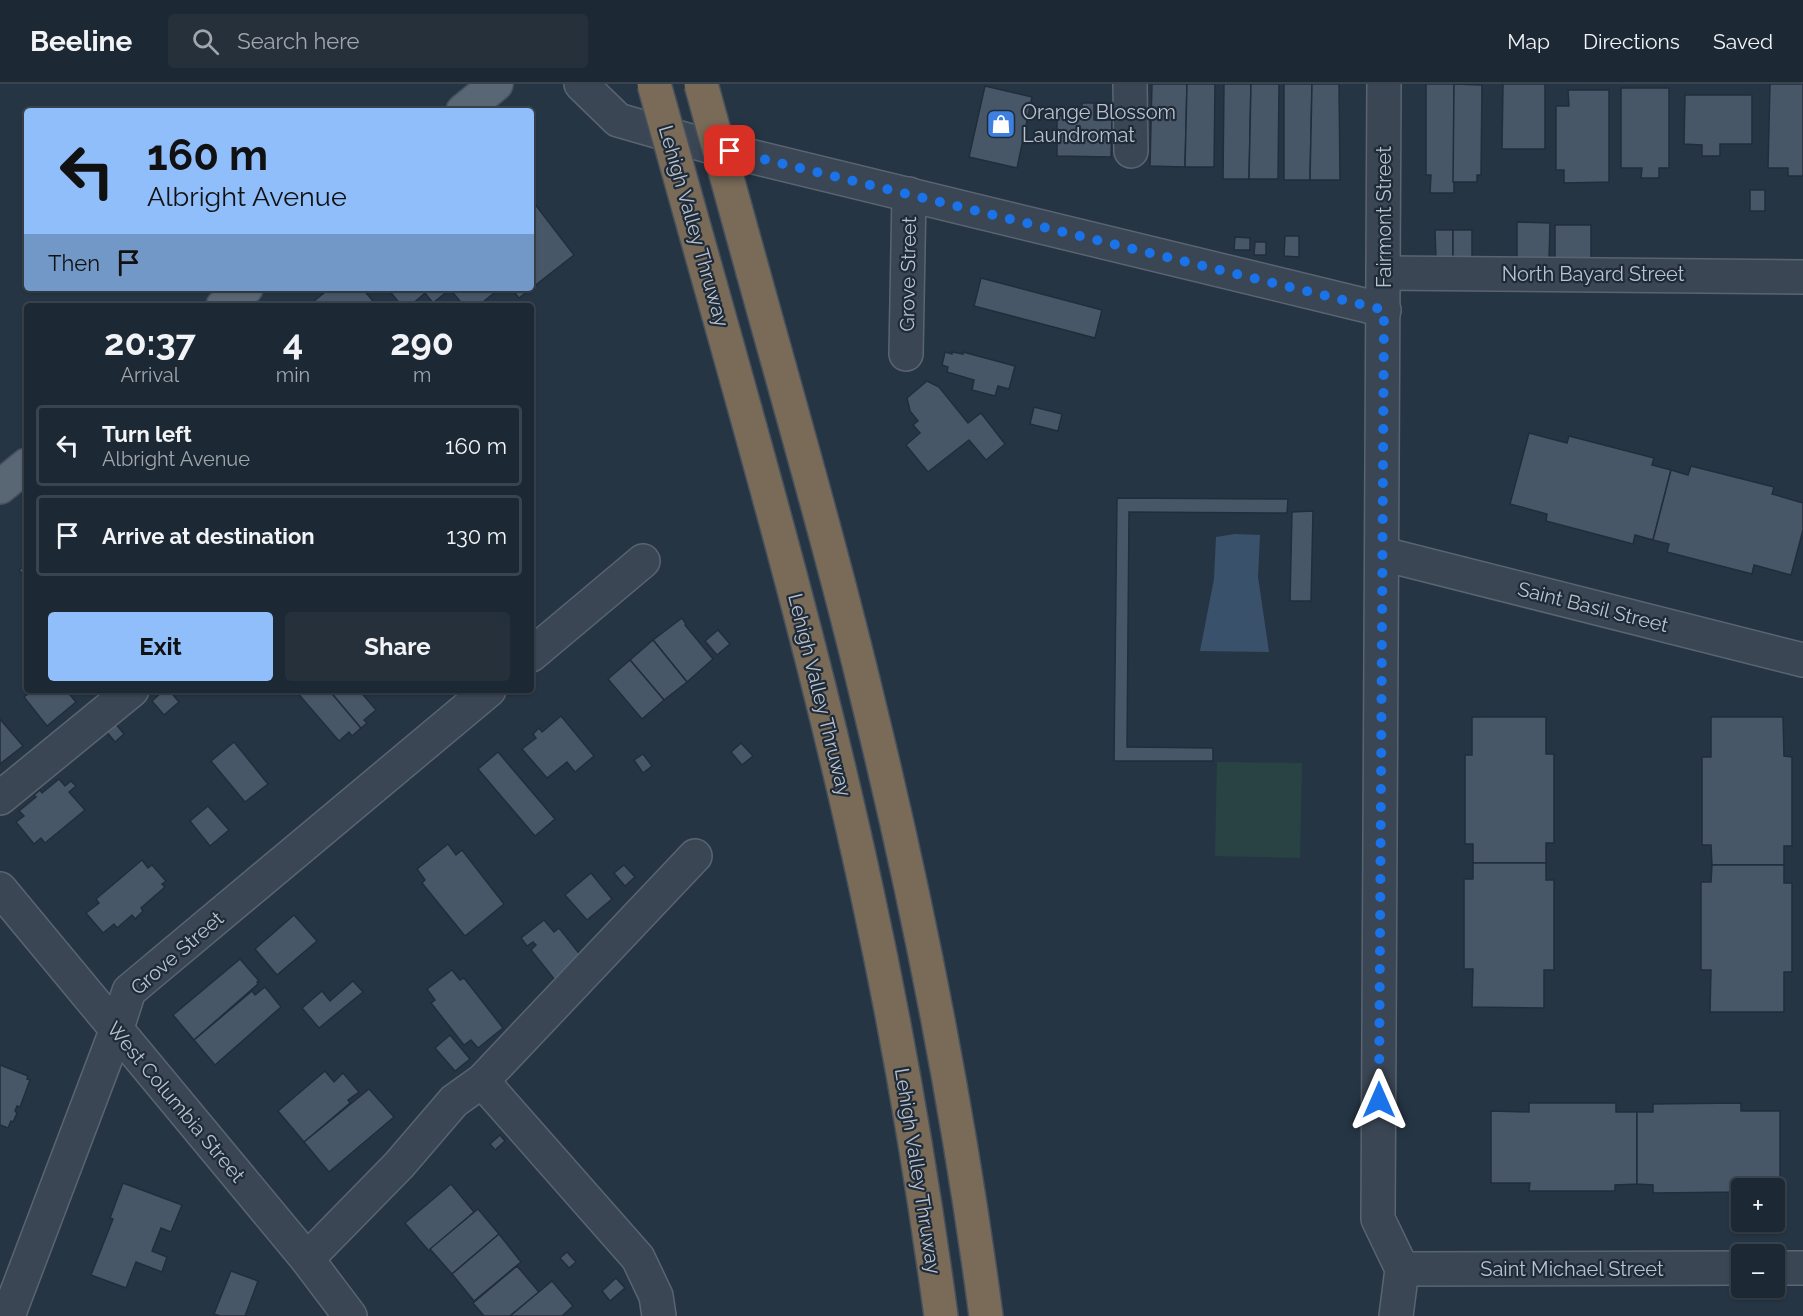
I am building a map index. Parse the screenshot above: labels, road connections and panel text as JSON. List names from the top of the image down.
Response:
{
  "streets": {
    "highway": ["Lehigh Valley Thruway"],
    "street": [
      "Fairmont Street",
      "Grove Street",
      "North Bayard Street",
      "Saint Basil Street",
      "West Columbia Street",
      "Saint Michael Street"
    ]
  },
  "crossings": [
    ["Fairmont Street", "North Bayard Street"],
    ["Fairmont Street", "Saint Basil Street"],
    ["Fairmont Street", "Saint Michael Street"],
    ["Grove Street", "West Columbia Street"]
  ],
  "places": {
    "shop": ["Orange Blossom Laundromat"]
  },
  "page": {
    "header": "Beeline",
    "search": "Search here",
    "nav": ["Map", "Directions", "Saved"],
    "turn": ["160 m", "Albright Avenue"],
    "then": "Then",
    "eta": [
      "20:37",
      "Arrival",
      "4",
      "min",
      "290",
      "m"
    ],
    "list": [
      {
        "name": "Turn left",
        "note": "Albright Avenue",
        "value": "160 m"
      },
      {
        "name": "Arrive at destination",
        "value": "130 m"
      }
    ],
    "buttons": ["Exit", "Share"],
    "map_buttons": ["+", "−"]
  }
}
